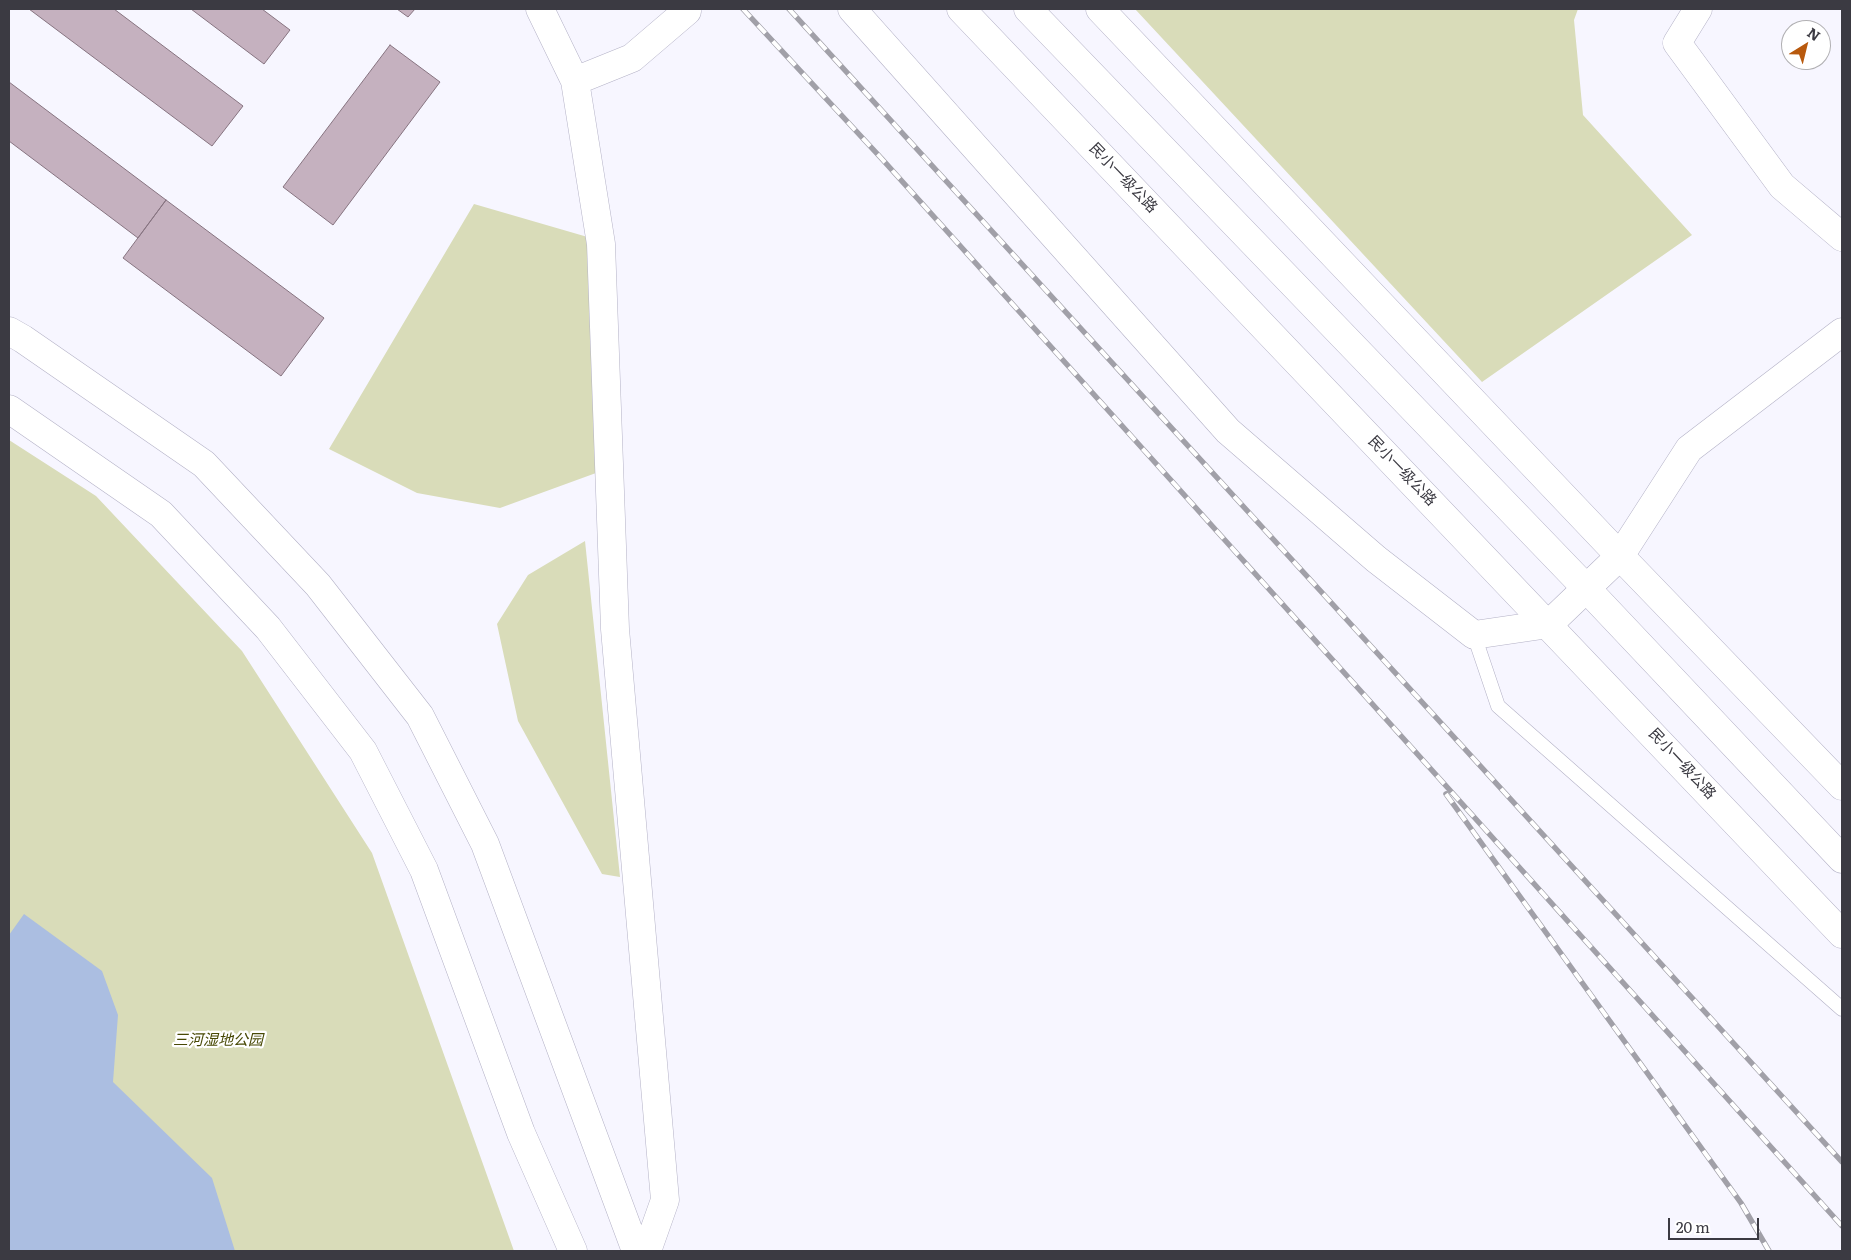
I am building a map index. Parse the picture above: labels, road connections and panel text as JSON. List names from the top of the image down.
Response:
{
  "streets": {
    "main road": ["民小一级公路"]
  },
  "parks": ["三河湿地公园"],
  "scale_bar": "20 m",
  "north": "top right"
}
